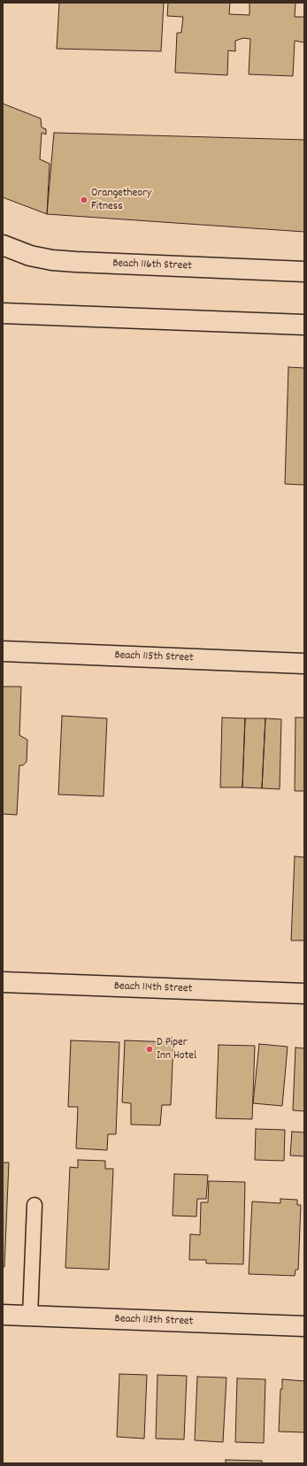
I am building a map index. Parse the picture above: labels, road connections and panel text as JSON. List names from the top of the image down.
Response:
{
  "streets": {
    "street": [
      "Beach 116th Street",
      "Beach 115th Street",
      "Beach 114th Street",
      "Beach 113th Street"
    ]
  },
  "places": ["Orangetheory Fitness", "D Piper Inn Hotel"]
}
